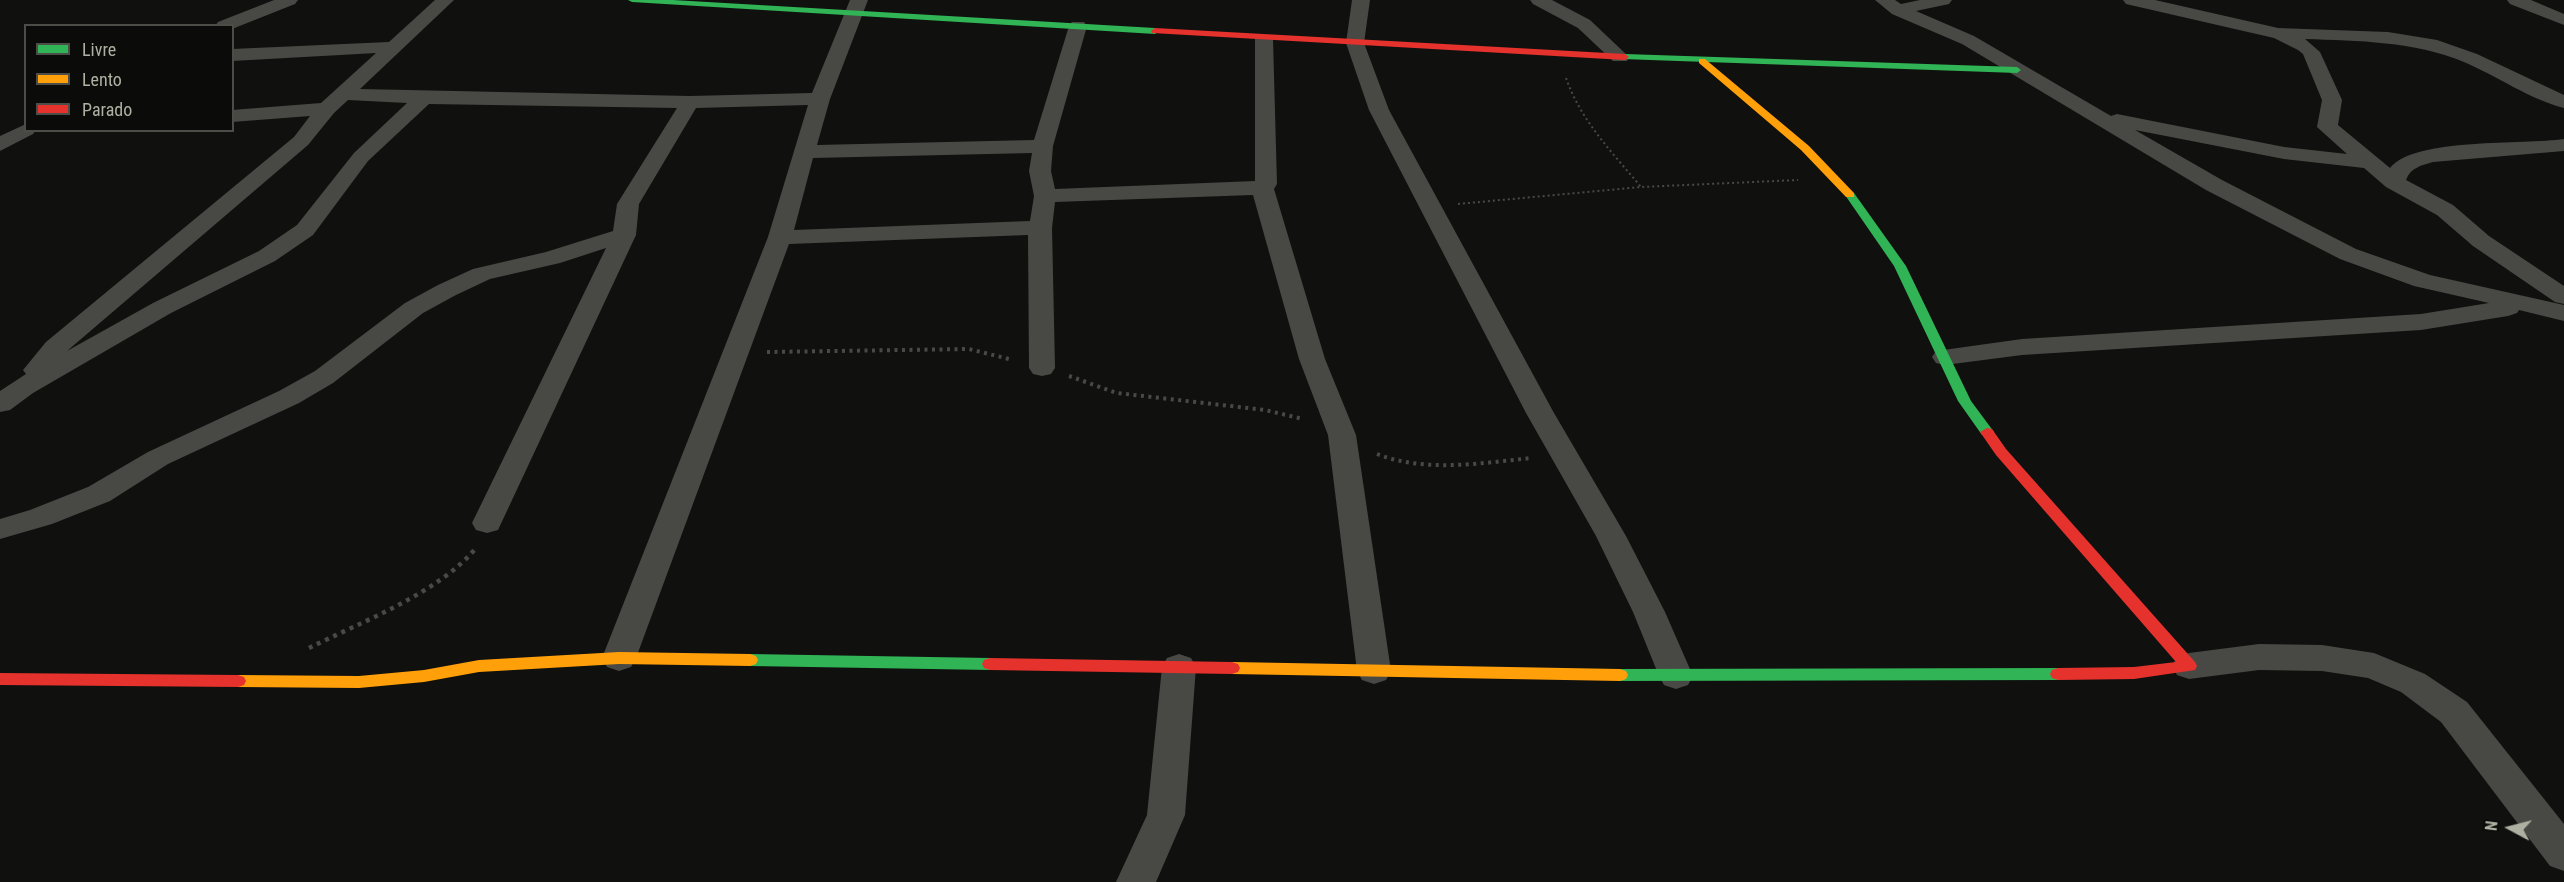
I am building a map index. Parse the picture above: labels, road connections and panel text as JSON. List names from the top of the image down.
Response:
{
  "legend": ["Livre", "Lento", "Parado"],
  "north": "left"
}
